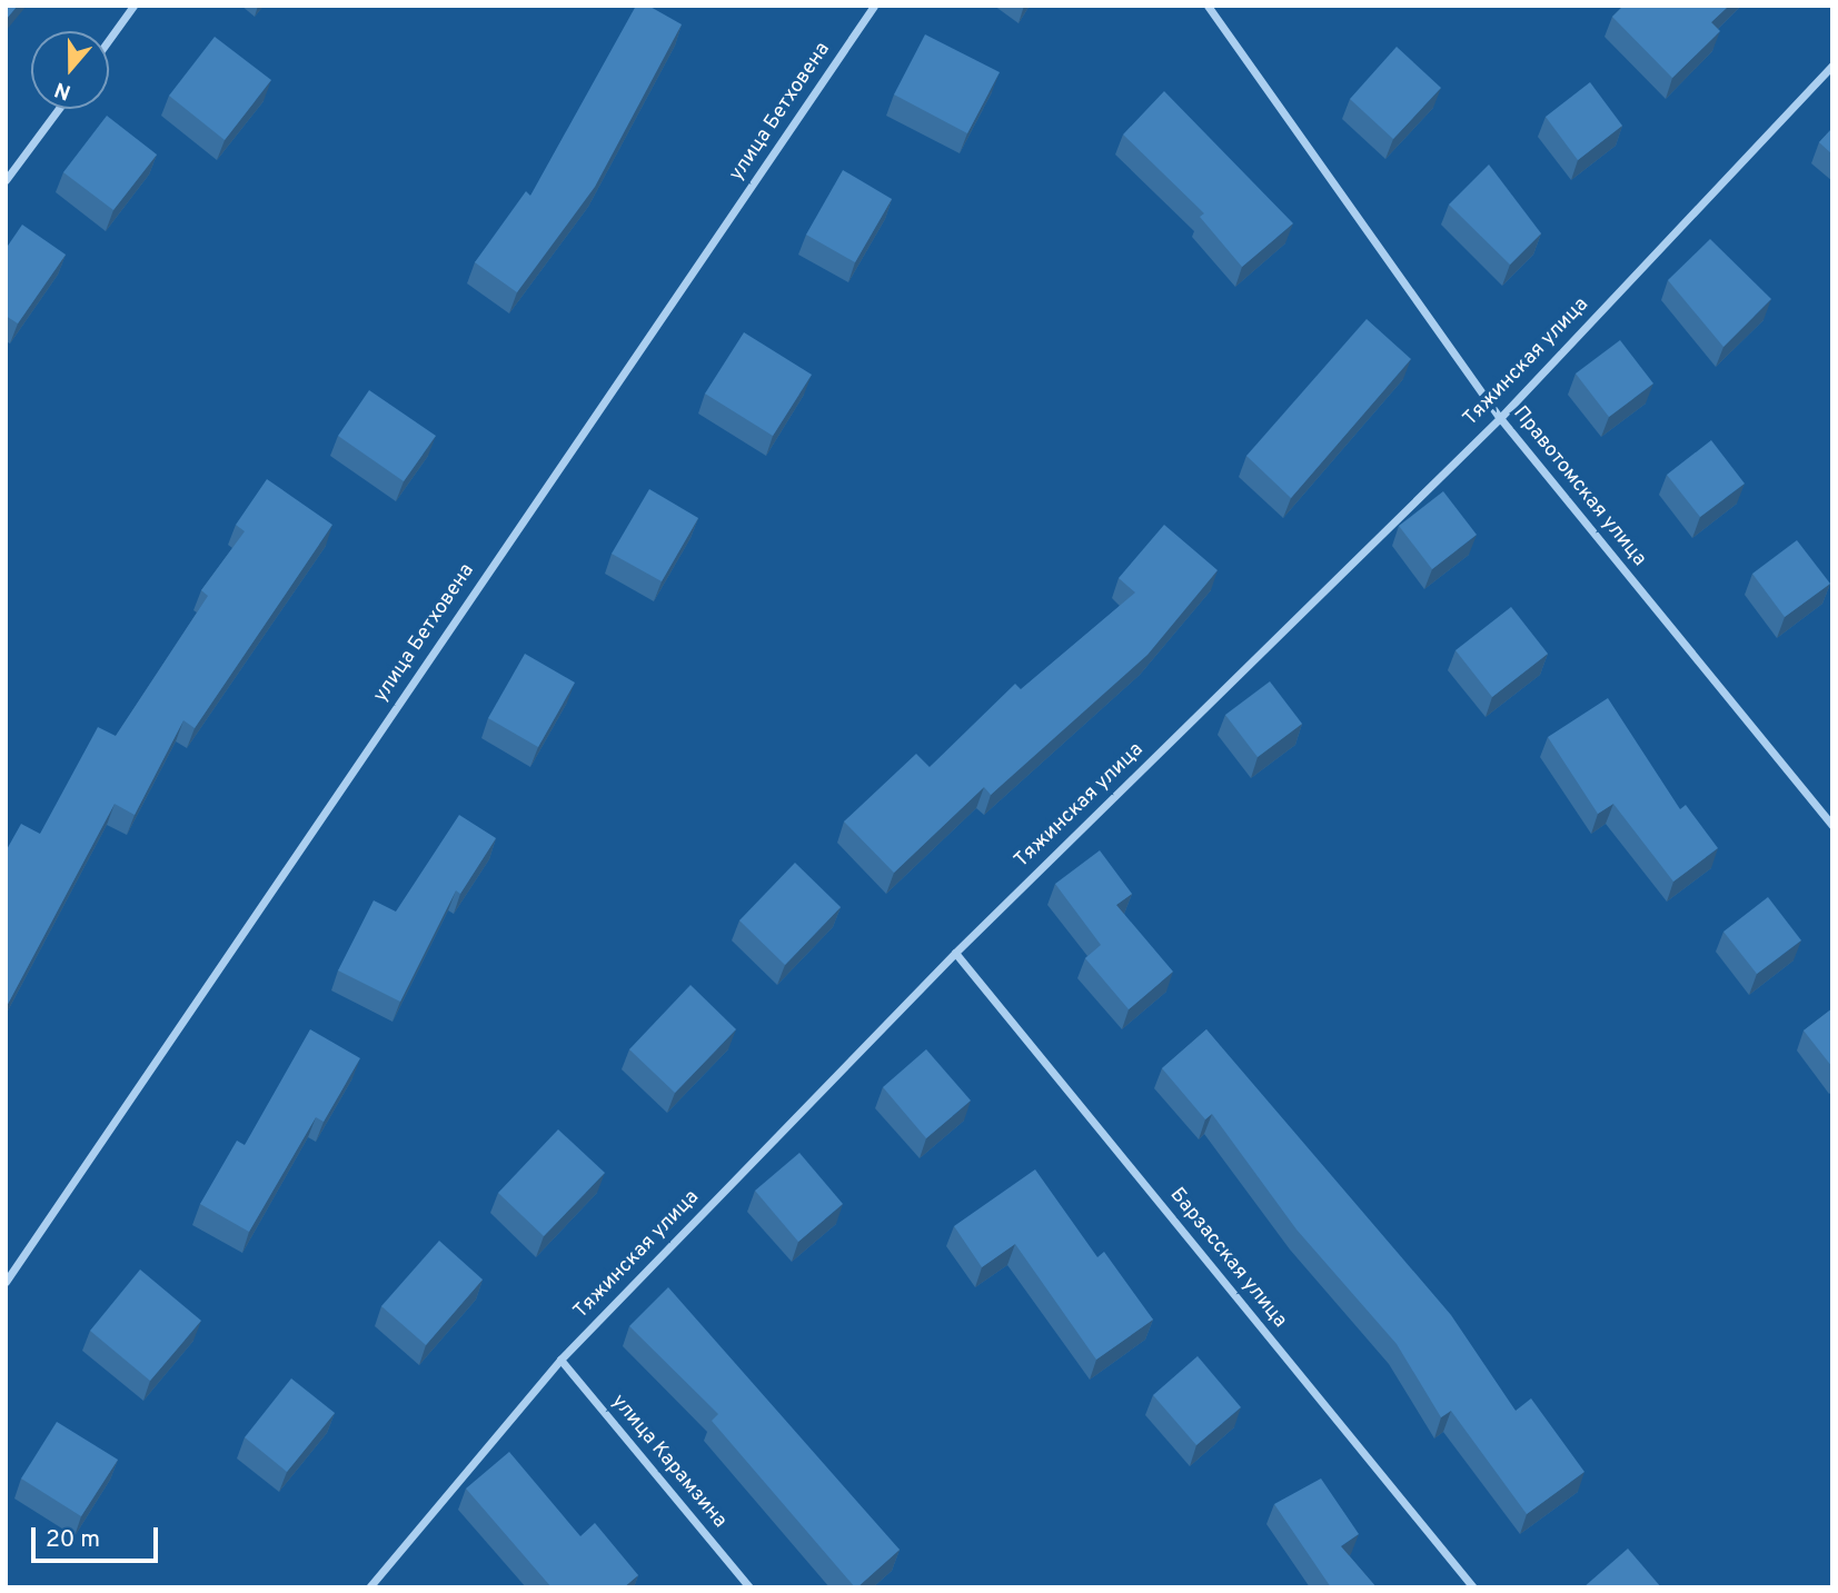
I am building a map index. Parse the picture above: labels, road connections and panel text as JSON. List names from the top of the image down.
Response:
{
  "streets": {
    "street": [
      "улица Бетховена",
      "Тяжинская улица",
      "Правотомская улица",
      "Барзасская улица",
      "улица Карамзина"
    ]
  },
  "crossings": [
    ["Тяжинская улица", "Правотомская улица"],
    ["Тяжинская улица", "Барзасская улица"],
    ["Тяжинская улица", "улица Карамзина"]
  ],
  "scale_bar": "20 m",
  "north": "bottom"
}
